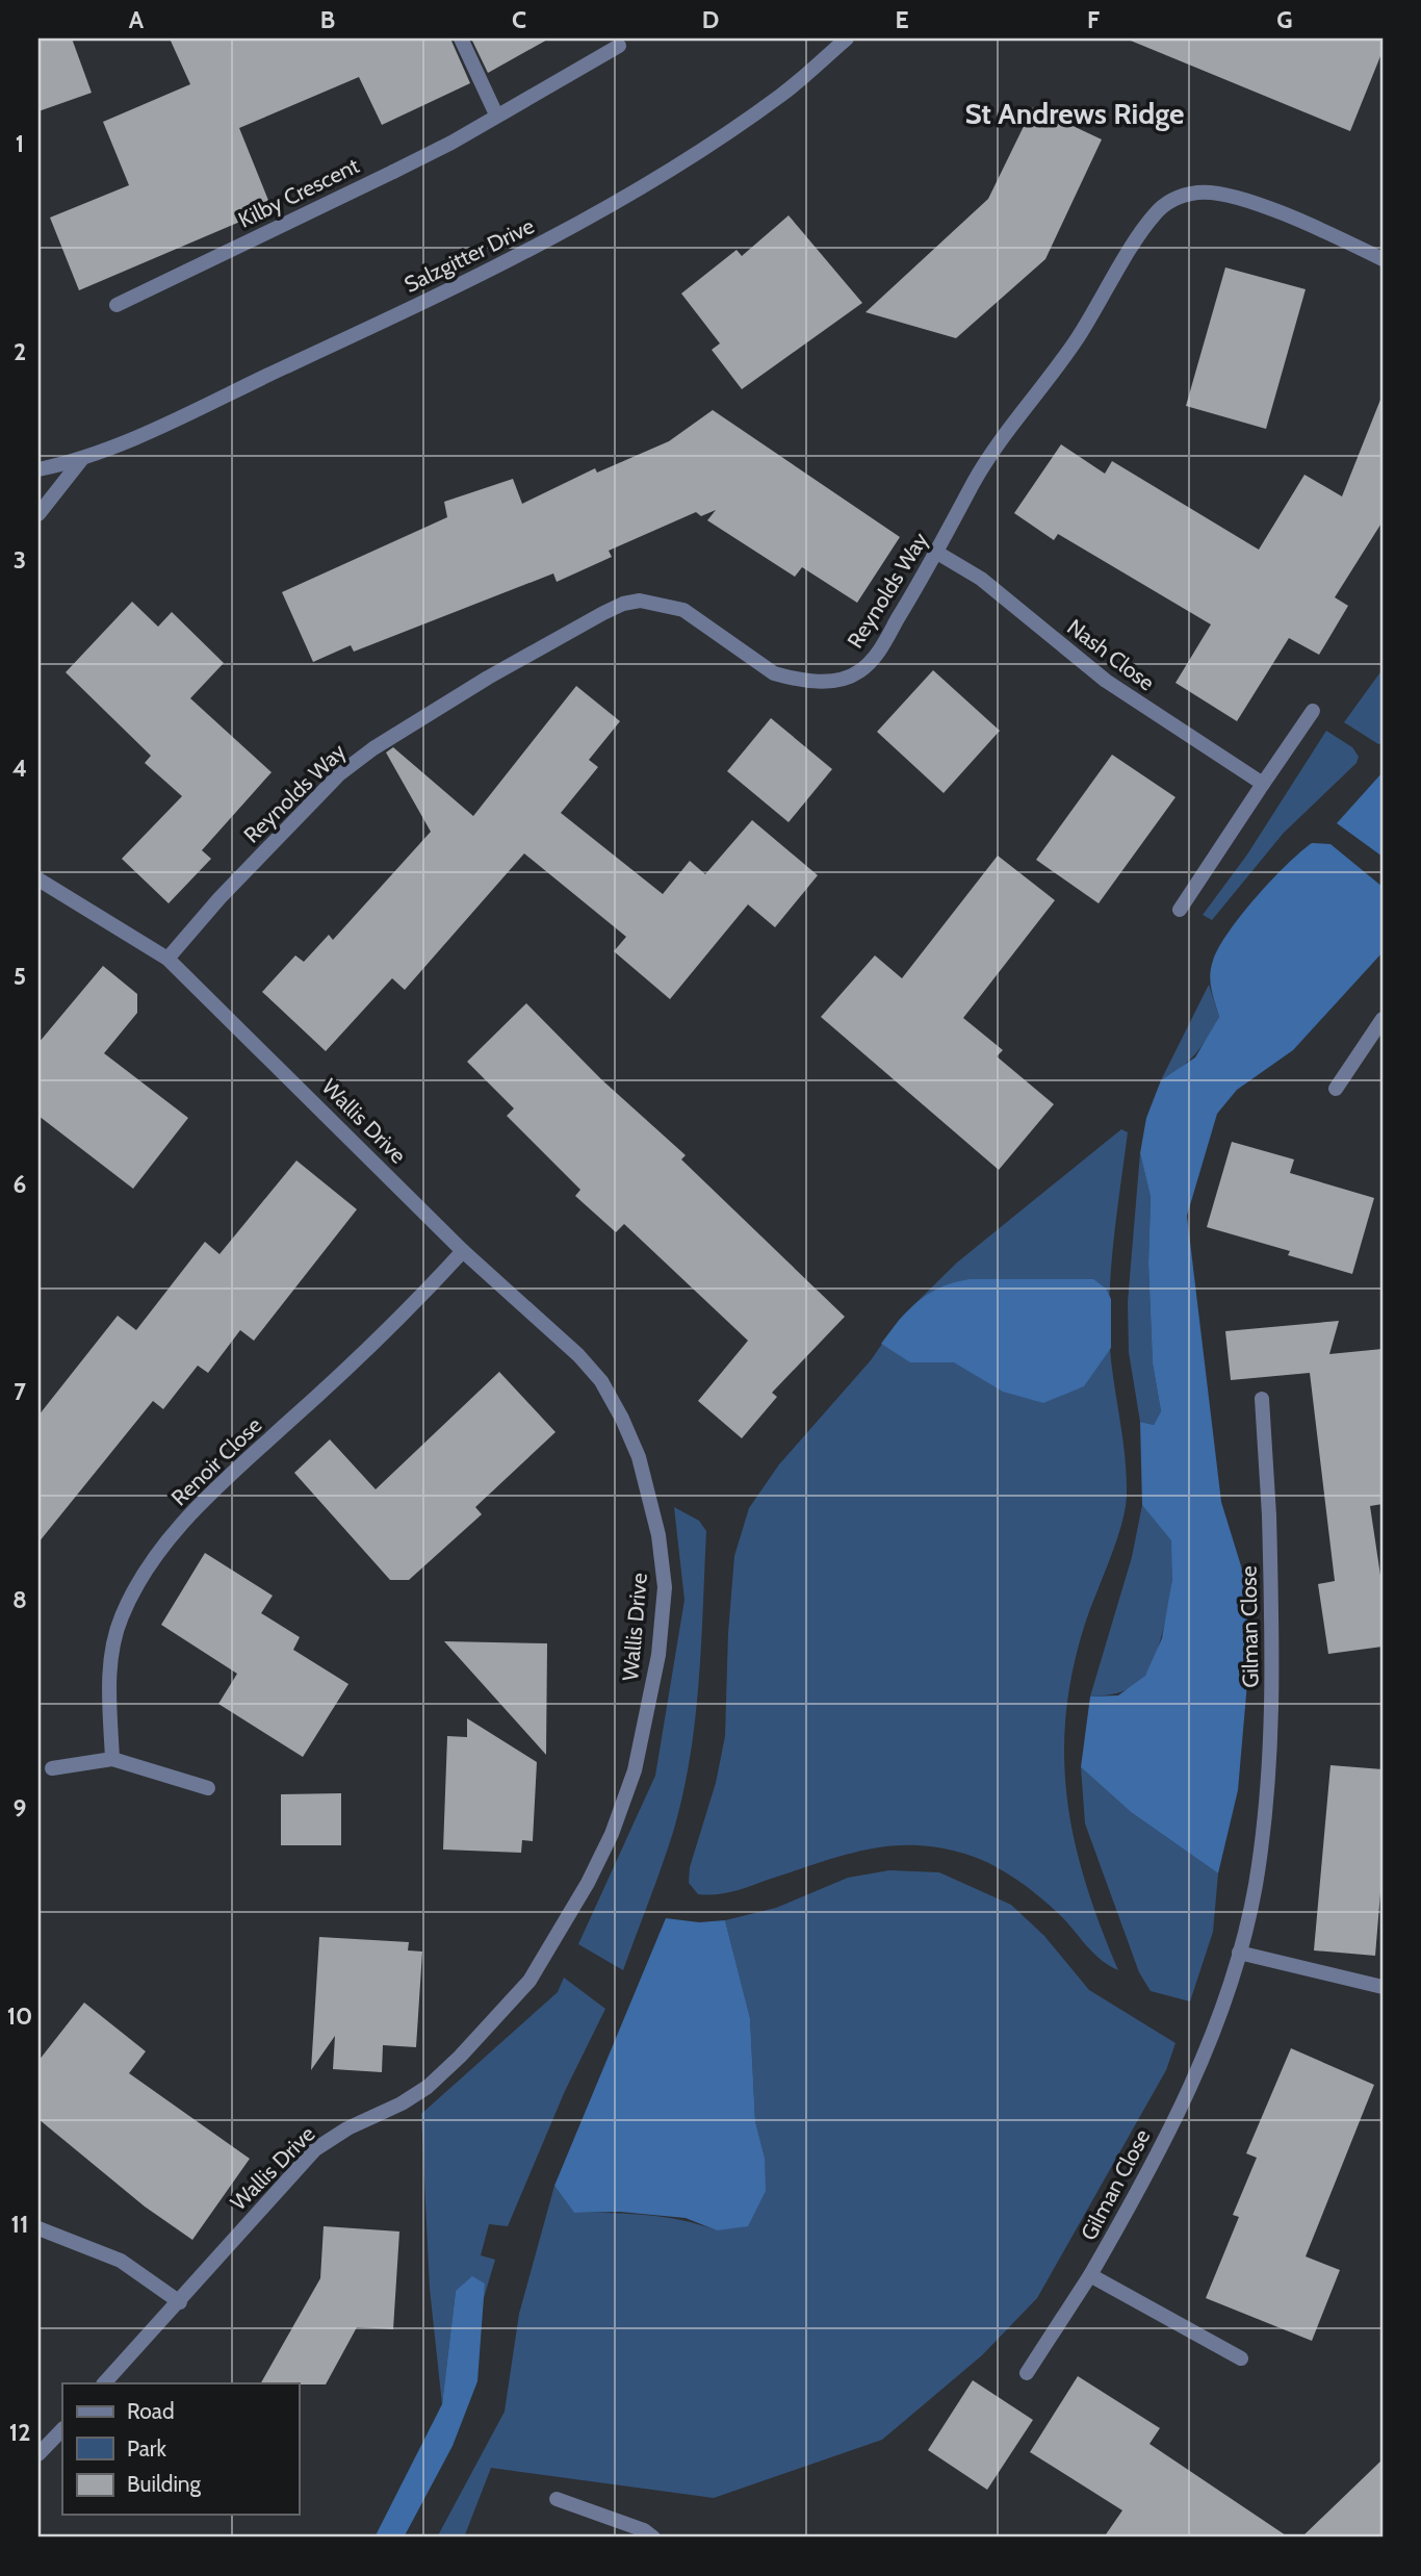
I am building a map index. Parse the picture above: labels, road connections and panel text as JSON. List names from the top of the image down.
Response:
{
  "streets": {
    "street": [
      "Kilby Crescent",
      "Salzgitter Drive",
      "Reynolds Way",
      "Nash Close",
      "Wallis Drive",
      "Renoir Close",
      "Gilman Close"
    ]
  },
  "crossings": [
    ["Reynolds Way", "Nash Close"],
    ["Reynolds Way", "Wallis Drive"],
    ["Wallis Drive", "Renoir Close"]
  ],
  "districts": ["St Andrews Ridge"],
  "legend": ["Road", "Park", "Building"],
  "grid": {
    "columns": [
      "A",
      "B",
      "C",
      "D",
      "E",
      "F",
      "G"
    ],
    "rows": [
      "1",
      "2",
      "3",
      "4",
      "5",
      "6",
      "7",
      "8",
      "9",
      "10",
      "11",
      "12"
    ]
  }
}
